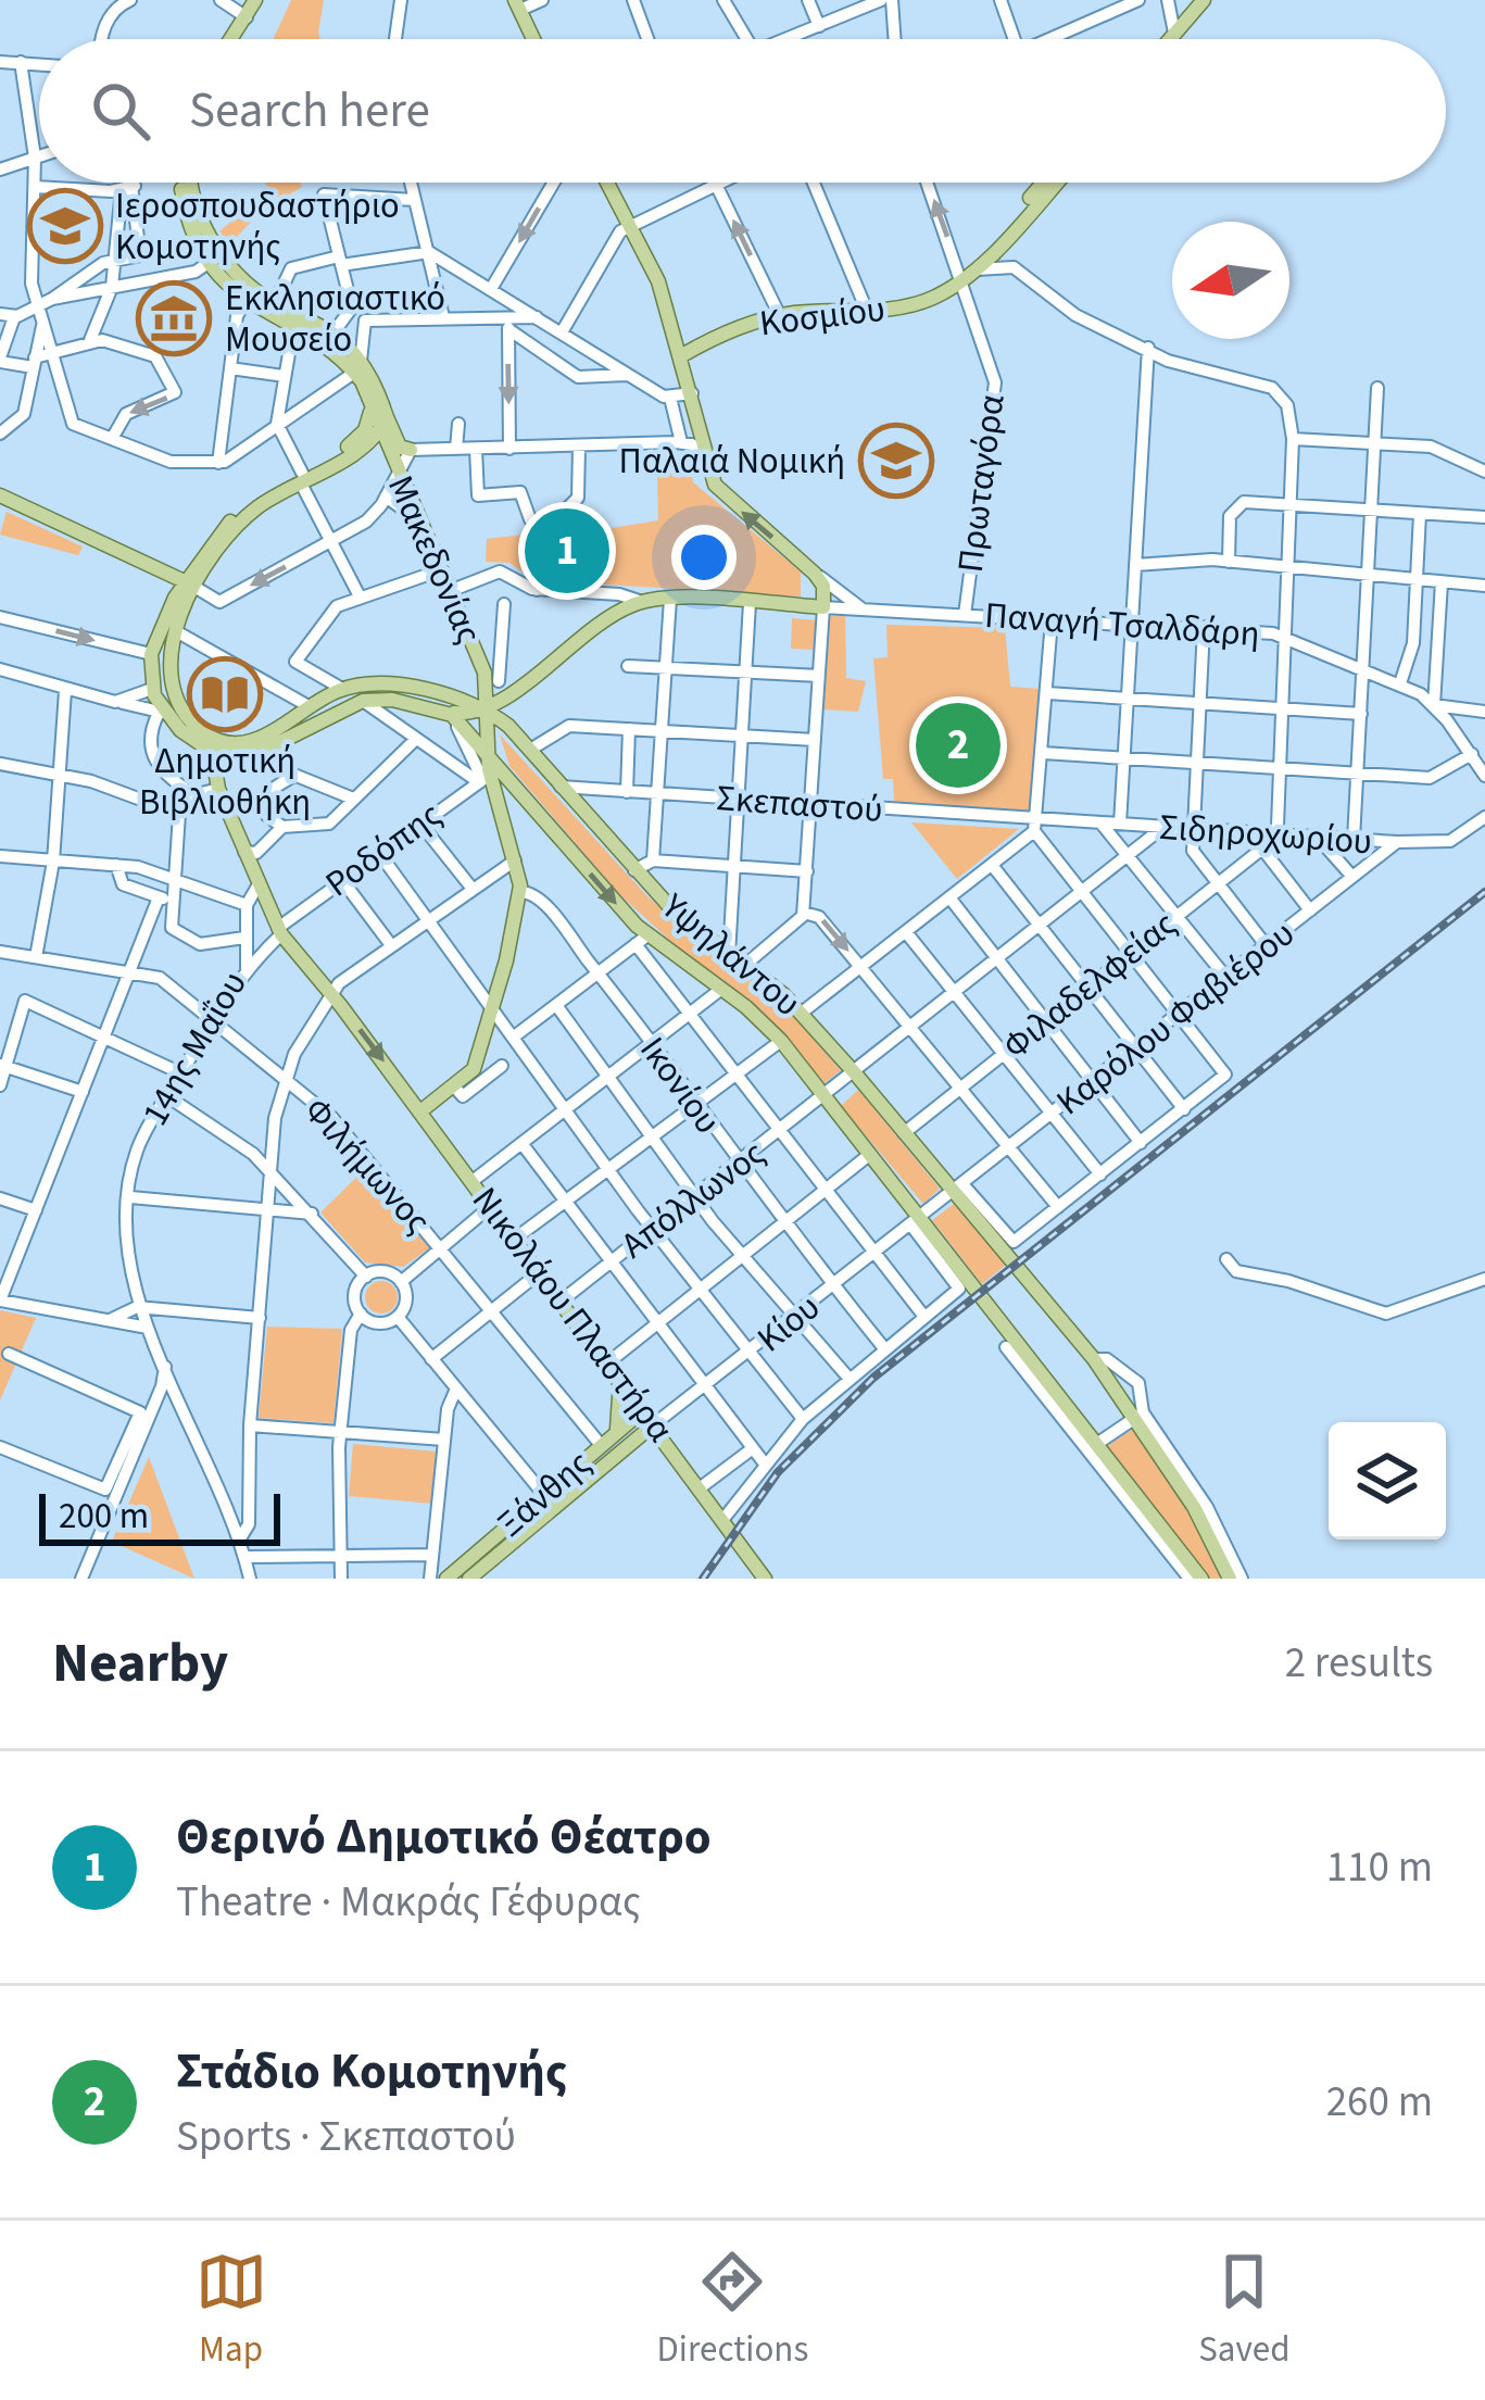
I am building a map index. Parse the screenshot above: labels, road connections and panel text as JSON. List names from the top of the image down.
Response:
{
  "streets": {
    "main road": [
      "Κοσμίου",
      "Μακεδονίας",
      "Υψηλάντου",
      "Νικολάου Πλαστήρα",
      "Ξάνθης"
    ],
    "street": [
      "Πρωταγόρα",
      "Παναγή Τσαλδάρη",
      "Σκεπαστού",
      "Σιδηροχωρίου",
      "Ροδόπης",
      "Φιλαδελφείας",
      "Καρόλου Φαβιέρου",
      "14ης Μαΐου",
      "Ικονίου",
      "Φιλήμωνος",
      "Απόλλωνος",
      "Κίου"
    ]
  },
  "crossings": [
    ["Κοσμίου", "Πρωταγόρα"],
    ["Πρωταγόρα", "Παναγή Τσαλδάρη"],
    ["Μακεδονίας", "Ροδόπης"],
    ["Μακεδονίας", "Υψηλάντου"],
    ["Μακεδονίας", "Ικονίου"],
    ["Σκεπαστού", "Σιδηροχωρίου"],
    ["Σκεπαστού", "Υψηλάντου"],
    ["Σιδηροχωρίου", "Φιλαδελφείας"],
    ["Σιδηροχωρίου", "Καρόλου Φαβιέρου"],
    ["Σιδηροχωρίου", "Απόλλωνος"],
    ["Ροδόπης", "14ης Μαΐου"],
    ["Ροδόπης", "Νικολάου Πλαστήρα"],
    ["Υψηλάντου", "Φιλαδελφείας"],
    ["Υψηλάντου", "Καρόλου Φαβιέρου"],
    ["Υψηλάντου", "Απόλλωνος"],
    ["Υψηλάντου", "Κίου"],
    ["Καρόλου Φαβιέρου", "Κίου"],
    ["14ης Μαΐου", "Φιλήμωνος"],
    ["14ης Μαΐου", "Νικολάου Πλαστήρα"],
    ["Ικονίου", "Απόλλωνος"],
    ["Ικονίου", "Κίου"],
    ["Φιλήμωνος", "Ξάνθης"],
    ["Απόλλωνος", "Νικολάου Πλαστήρα"],
    ["Νικολάου Πλαστήρα", "Κίου"],
    ["Νικολάου Πλαστήρα", "Ξάνθης"],
    ["Κίου", "Ξάνθης"]
  ],
  "places": {
    "school or university": ["Ιεροσπουδαστήριο Κομοτηνής", "Παλαιά Νομική"],
    "museum": ["Εκκλησιαστικό Μουσείο"],
    "library": ["Δημοτική Βιβλιοθήκη"]
  },
  "scale_bar": "200 m",
  "north": "left",
  "page": {
    "search": "Search here",
    "pins": ["1", "2"],
    "scale": "200 m",
    "heading": ["Nearby", "2 results"],
    "list": [
      {
        "mark": "1",
        "name": "Θερινό Δημοτικό Θέατρο",
        "note": "Theatre · Μακράς Γέφυρας",
        "value": "110 m"
      },
      {
        "mark": "2",
        "name": "Στάδιο Κομοτηνής",
        "note": "Sports · Σκεπαστού",
        "value": "260 m"
      }
    ],
    "nav": ["Map", "Directions", "Saved"]
  }
}
